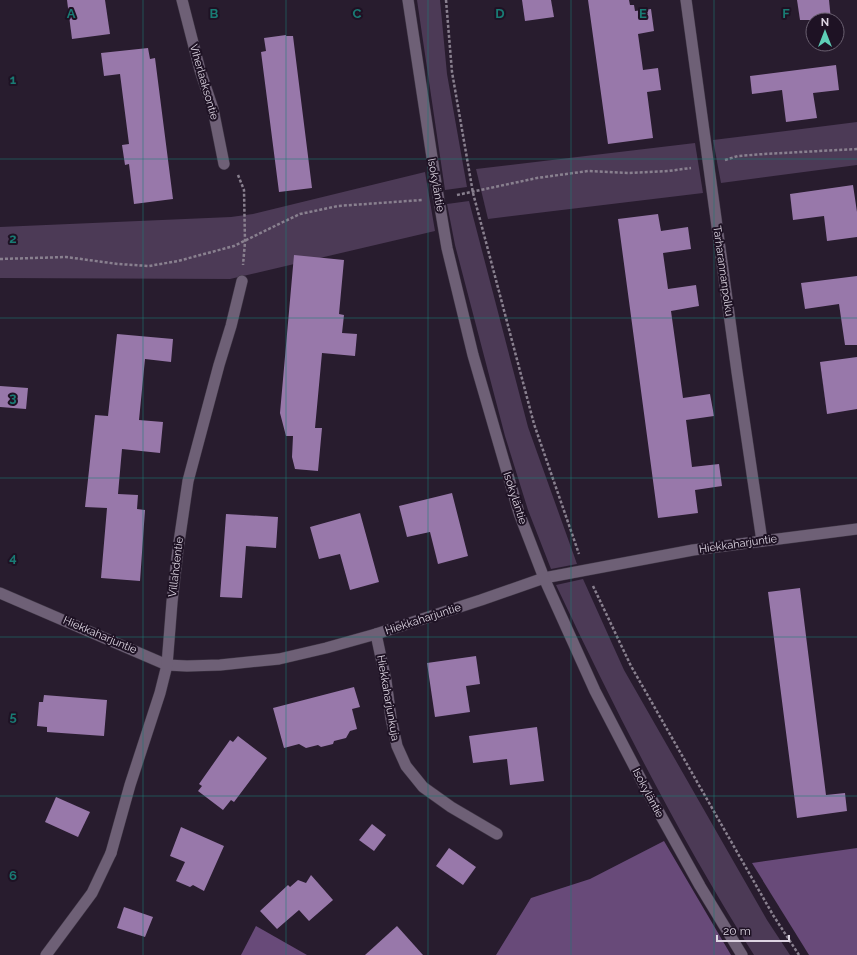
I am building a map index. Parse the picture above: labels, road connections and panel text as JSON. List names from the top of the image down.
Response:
{
  "streets": {
    "street": [
      "Viherlaaksontie",
      "Isokyläntie",
      "Tarharannanpolku",
      "Hiekkaharjuntie",
      "Villahdentie",
      "Hiekkaharjunkuja"
    ]
  },
  "crossings": [
    ["Isokyläntie", "Hiekkaharjuntie"],
    ["Tarharannanpolku", "Hiekkaharjuntie"],
    ["Hiekkaharjuntie", "Villahdentie"],
    ["Hiekkaharjuntie", "Hiekkaharjunkuja"]
  ],
  "scale_bar": "20 m",
  "north": "top",
  "grid": {
    "columns": [
      "A",
      "B",
      "C",
      "D",
      "E",
      "F"
    ],
    "rows": [
      "1",
      "2",
      "3",
      "4",
      "5",
      "6"
    ]
  }
}
